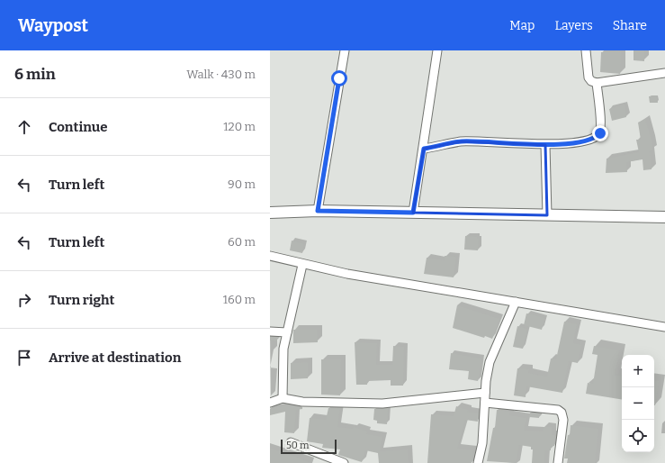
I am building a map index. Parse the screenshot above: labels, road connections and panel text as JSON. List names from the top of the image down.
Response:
{
  "scale_bar": "50 m",
  "page": {
    "header": "Waypost",
    "nav": ["Map", "Layers", "Share"],
    "heading": ["6 min", "Walk · 430 m"],
    "list": [
      ["Continue", "120 m"],
      ["Turn left", "90 m"],
      ["Turn left", "60 m"],
      ["Turn right", "160 m"],
      "Arrive at destination"
    ],
    "map_buttons": ["+", "−"],
    "scale": "50 m"
  }
}
